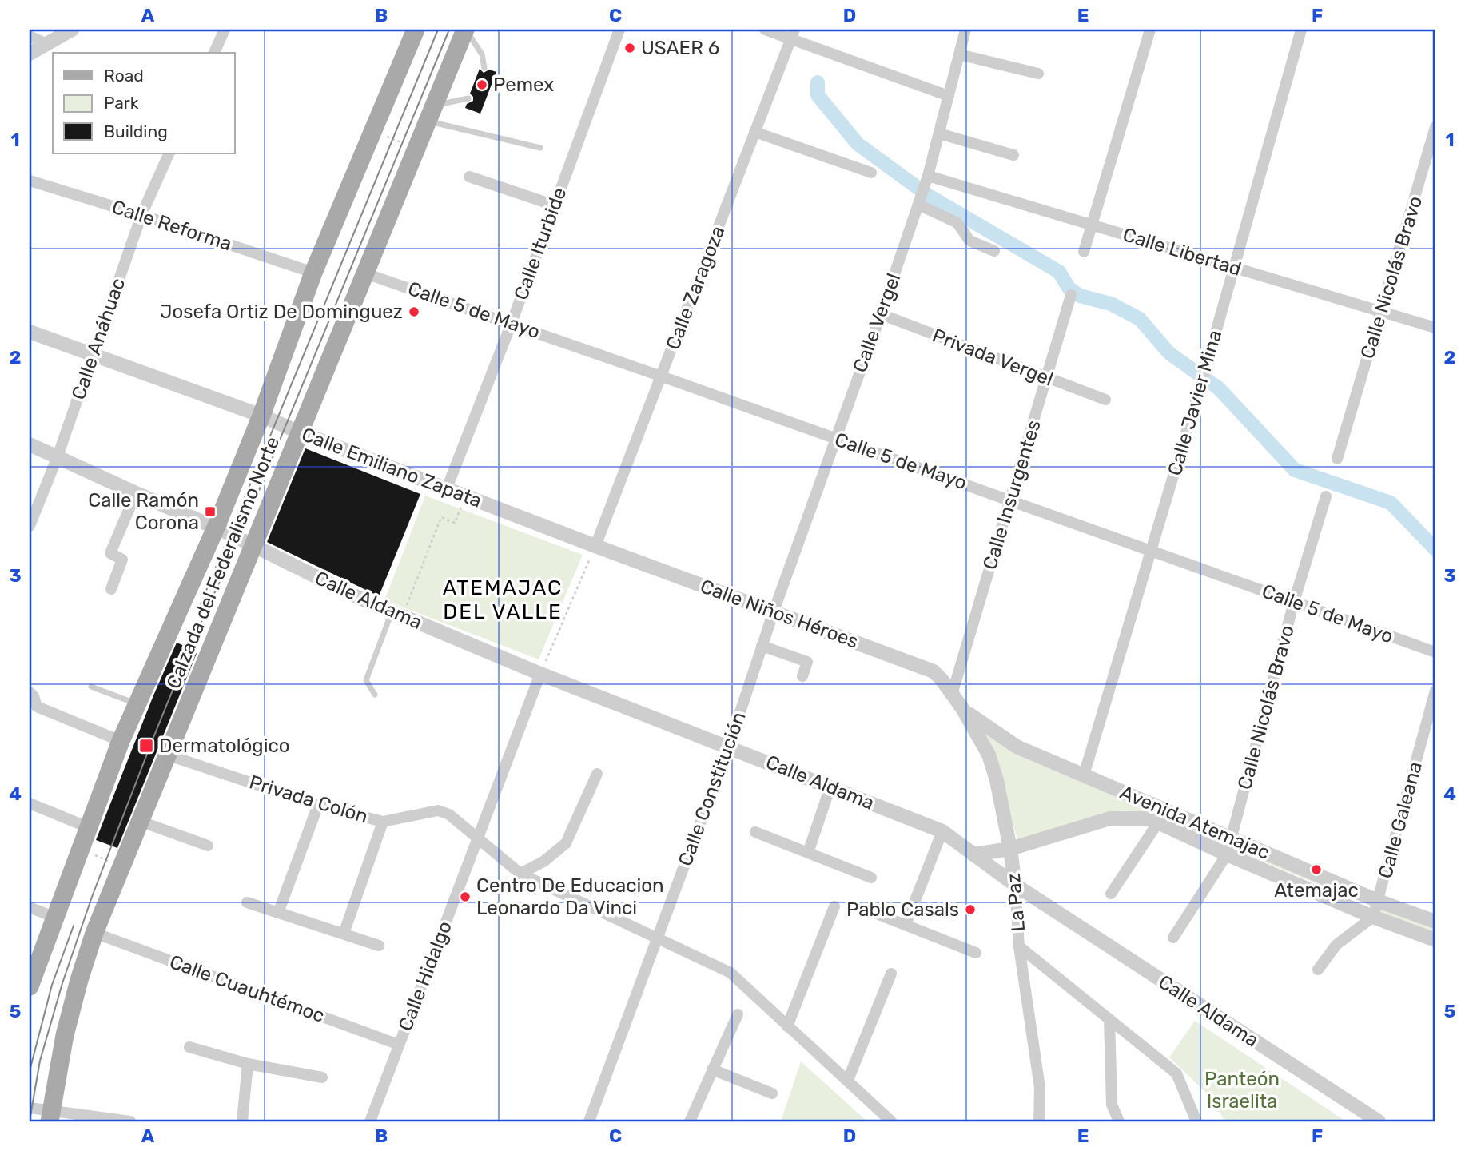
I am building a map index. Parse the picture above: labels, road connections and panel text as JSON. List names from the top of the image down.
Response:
{
  "streets": {
    "main road": ["Calzada del Federalismo Norte"],
    "street": [
      "Calle Reforma",
      "Calle Iturbide",
      "Calle Libertad",
      "Calle Nicolás Bravo",
      "Calle Zaragoza",
      "Calle 5 de Mayo",
      "Calle Vergel",
      "Calle Anáhuac",
      "Privada Vergel",
      "Calle Javier Mina",
      "Calle Emiliano Zapata",
      "Calle Insurgentes",
      "Calle Aldama",
      "Calle Niños Héroes",
      "Calle Constitución",
      "Privada Colón",
      "Calle Galeana",
      "Avenida Atemajac",
      "La Paz",
      "Calle Hidalgo",
      "Calle Cuauhtémoc"
    ]
  },
  "crossings": [
    ["Calle Reforma", "Calle Anáhuac"],
    ["Calle Reforma", "Calzada del Federalismo Norte"],
    ["Calle Iturbide", "Calle 5 de Mayo"],
    ["Calle Iturbide", "Calle Emiliano Zapata"],
    ["Calle Libertad", "Calle Nicolás Bravo"],
    ["Calle Libertad", "Calle Vergel"],
    ["Calle Libertad", "Calle Javier Mina"],
    ["Calle Nicolás Bravo", "Calle 5 de Mayo"],
    ["Calle Nicolás Bravo", "Avenida Atemajac"],
    ["Calle Zaragoza", "Calle 5 de Mayo"],
    ["Calle Zaragoza", "Calle Emiliano Zapata"],
    ["Calle Zaragoza", "Calle Niños Héroes"],
    ["Calle 5 de Mayo", "Calle Vergel"],
    ["Calle 5 de Mayo", "Calle Javier Mina"],
    ["Calle 5 de Mayo", "Calle Insurgentes"],
    ["Calle 5 de Mayo", "Calzada del Federalismo Norte"],
    ["Calle Vergel", "Privada Vergel"],
    ["Calle Vergel", "Calle Niños Héroes"],
    ["Calle Vergel", "Calle Constitución"],
    ["Calle Anáhuac", "Calle Emiliano Zapata"],
    ["Privada Vergel", "Calle Insurgentes"],
    ["Calle Javier Mina", "Avenida Atemajac"],
    ["Calle Emiliano Zapata", "Calzada del Federalismo Norte"],
    ["Calle Emiliano Zapata", "Calle Niños Héroes"],
    ["Calle Insurgentes", "Calle Niños Héroes"],
    ["Calle Insurgentes", "La Paz"],
    ["Calzada del Federalismo Norte", "Calle Aldama"],
    ["Calzada del Federalismo Norte", "Privada Colón"],
    ["Calzada del Federalismo Norte", "Calle Cuauhtémoc"],
    ["Calle Aldama", "Calle Constitución"],
    ["Calle Aldama", "Avenida Atemajac"],
    ["Calle Aldama", "La Paz"],
    ["Calle Aldama", "Calle Hidalgo"],
    ["Calle Niños Héroes", "Calle Constitución"],
    ["Calle Niños Héroes", "La Paz"],
    ["Calle Constitución", "Privada Colón"],
    ["Privada Colón", "Calle Hidalgo"],
    ["Calle Galeana", "Avenida Atemajac"],
    ["Avenida Atemajac", "La Paz"],
    ["Calle Hidalgo", "Calle Cuauhtémoc"]
  ],
  "districts": ["ATEMAJAC DEL VALLE"],
  "parks": ["Panteón Israelita"],
  "places": {
    "other": [
      "USAER 6",
      "Pemex",
      "Josefa Ortiz De Dominguez",
      "Atemajac",
      "Centro De Educacion Leonardo Da Vinci",
      "Pablo Casals"
    ],
    "transit": ["Calle Ramón Corona", "Dermatológico"]
  },
  "legend": ["Road", "Park", "Building"],
  "grid": {
    "columns": [
      "A",
      "B",
      "C",
      "D",
      "E",
      "F"
    ],
    "rows": [
      "1",
      "2",
      "3",
      "4",
      "5"
    ]
  }
}
